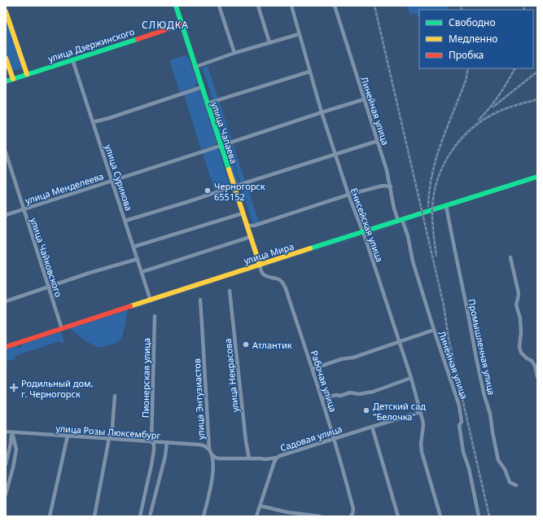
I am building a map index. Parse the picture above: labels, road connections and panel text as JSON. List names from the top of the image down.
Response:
{
  "streets": {
    "main road": ["улица Дзержинского", "улица Чапаева", "улица Мира"],
    "street": [
      "Линейная улица",
      "улица Сурикова",
      "улица Менделеева",
      "Енисейская улица",
      "улица Чайковского",
      "Промышленная улица",
      "улица Некрасова",
      "Пионерская улица",
      "Рабочая улица",
      "улица Энтузиастов",
      "улица Розы Люксембург",
      "Садовая улица"
    ]
  },
  "crossings": [
    ["улица Дзержинского", "улица Чапаева"],
    ["улица Дзержинского", "улица Сурикова"],
    ["Линейная улица", "улица Менделеева"],
    ["Линейная улица", "улица Мира"],
    ["улица Чапаева", "улица Менделеева"],
    ["улица Чапаева", "улица Мира"],
    ["улица Сурикова", "улица Менделеева"],
    ["улица Сурикова", "улица Мира"],
    ["улица Менделеева", "Енисейская улица"],
    ["улица Менделеева", "улица Чайковского"],
    ["Енисейская улица", "улица Мира"],
    ["Енисейская улица", "Садовая улица"],
    ["улица Мира", "улица Чайковского"],
    ["улица Мира", "Промышленная улица"],
    ["Пионерская улица", "улица Розы Люксембург"],
    ["Рабочая улица", "Садовая улица"],
    ["улица Энтузиастов", "улица Розы Люксембург"]
  ],
  "districts": ["СЛЮДКА"],
  "places": {
    "other": ["Черногорск 655152", "Атлантик", "Детский сад \"Белочка\""],
    "health": ["Родильный дом, г. Черногорск"]
  },
  "legend": ["Свободно", "Медленно", "Пробка"]
}
